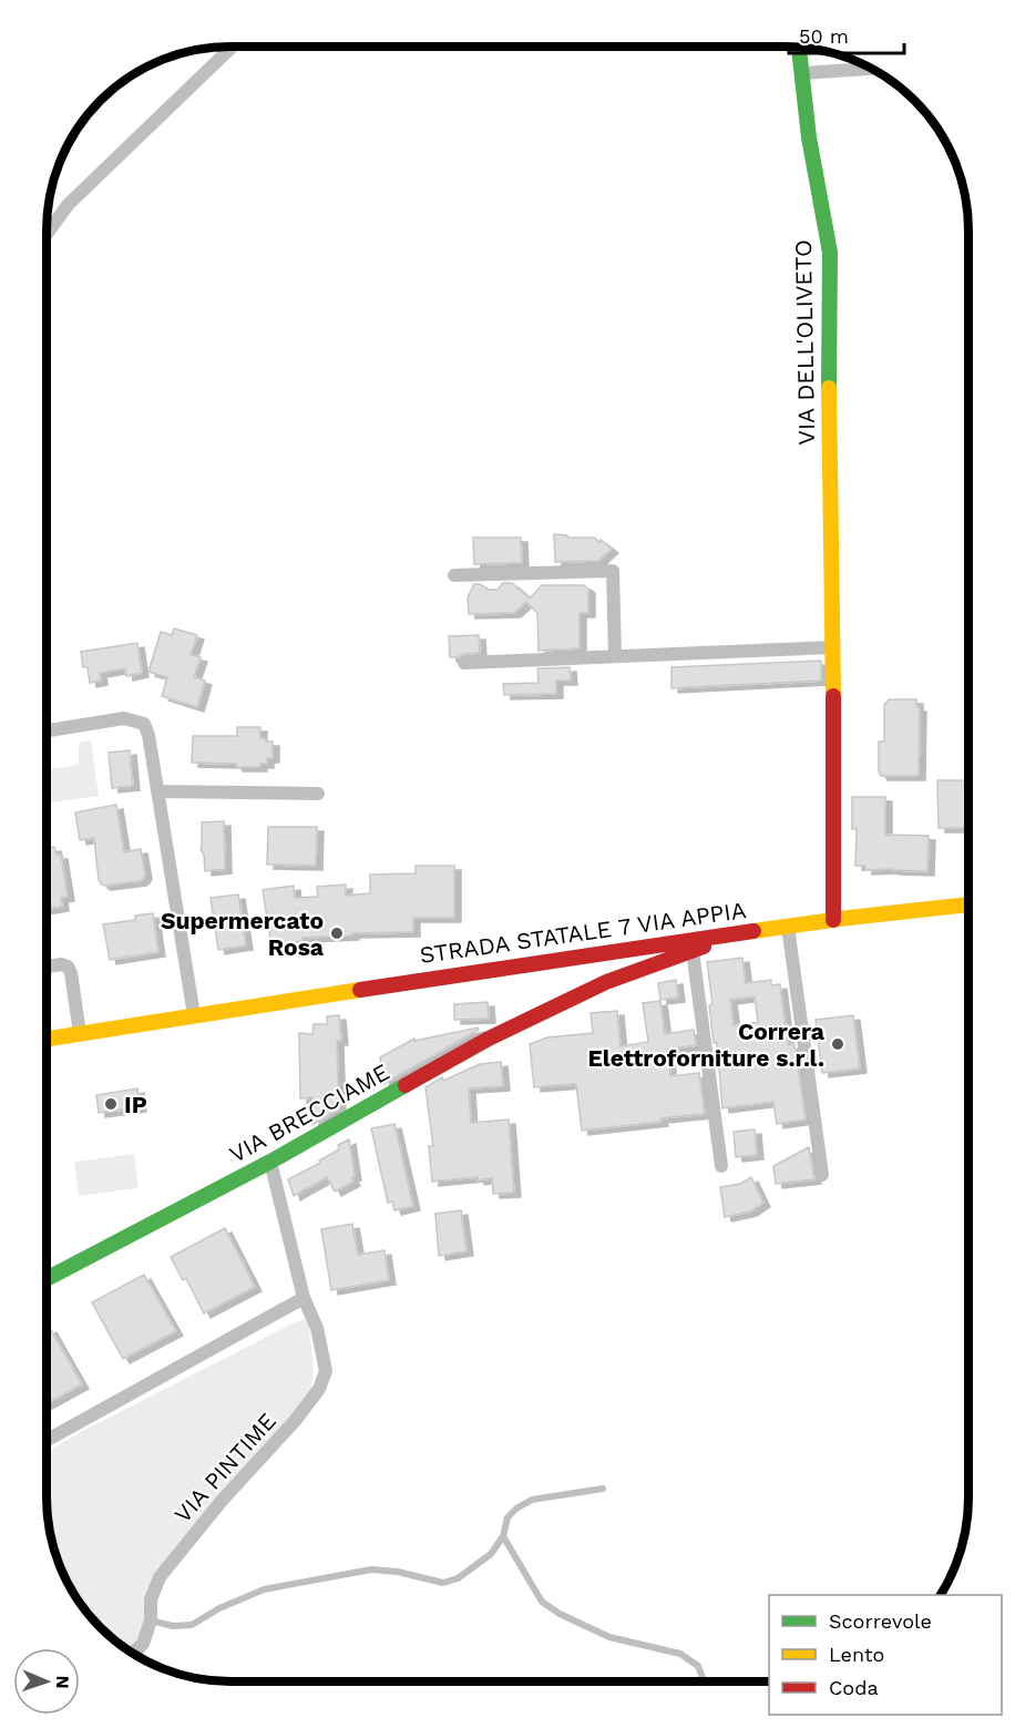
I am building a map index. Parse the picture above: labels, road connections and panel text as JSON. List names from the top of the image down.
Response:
{
  "streets": {
    "street": [
      "VIA DELL'OLIVETO",
      "STRADA STATALE 7 VIA APPIA",
      "VIA BRECCIAME",
      "VIA PINTIME"
    ]
  },
  "crossings": [
    ["VIA DELL'OLIVETO", "STRADA STATALE 7 VIA APPIA"],
    ["STRADA STATALE 7 VIA APPIA", "VIA BRECCIAME"],
    ["VIA BRECCIAME", "VIA PINTIME"]
  ],
  "places": ["Supermercato Rosa", "Correra Elettroforniture s.r.l.", "IP"],
  "legend": ["Scorrevole", "Lento", "Coda"],
  "scale_bar": "50 m",
  "north": "right"
}
